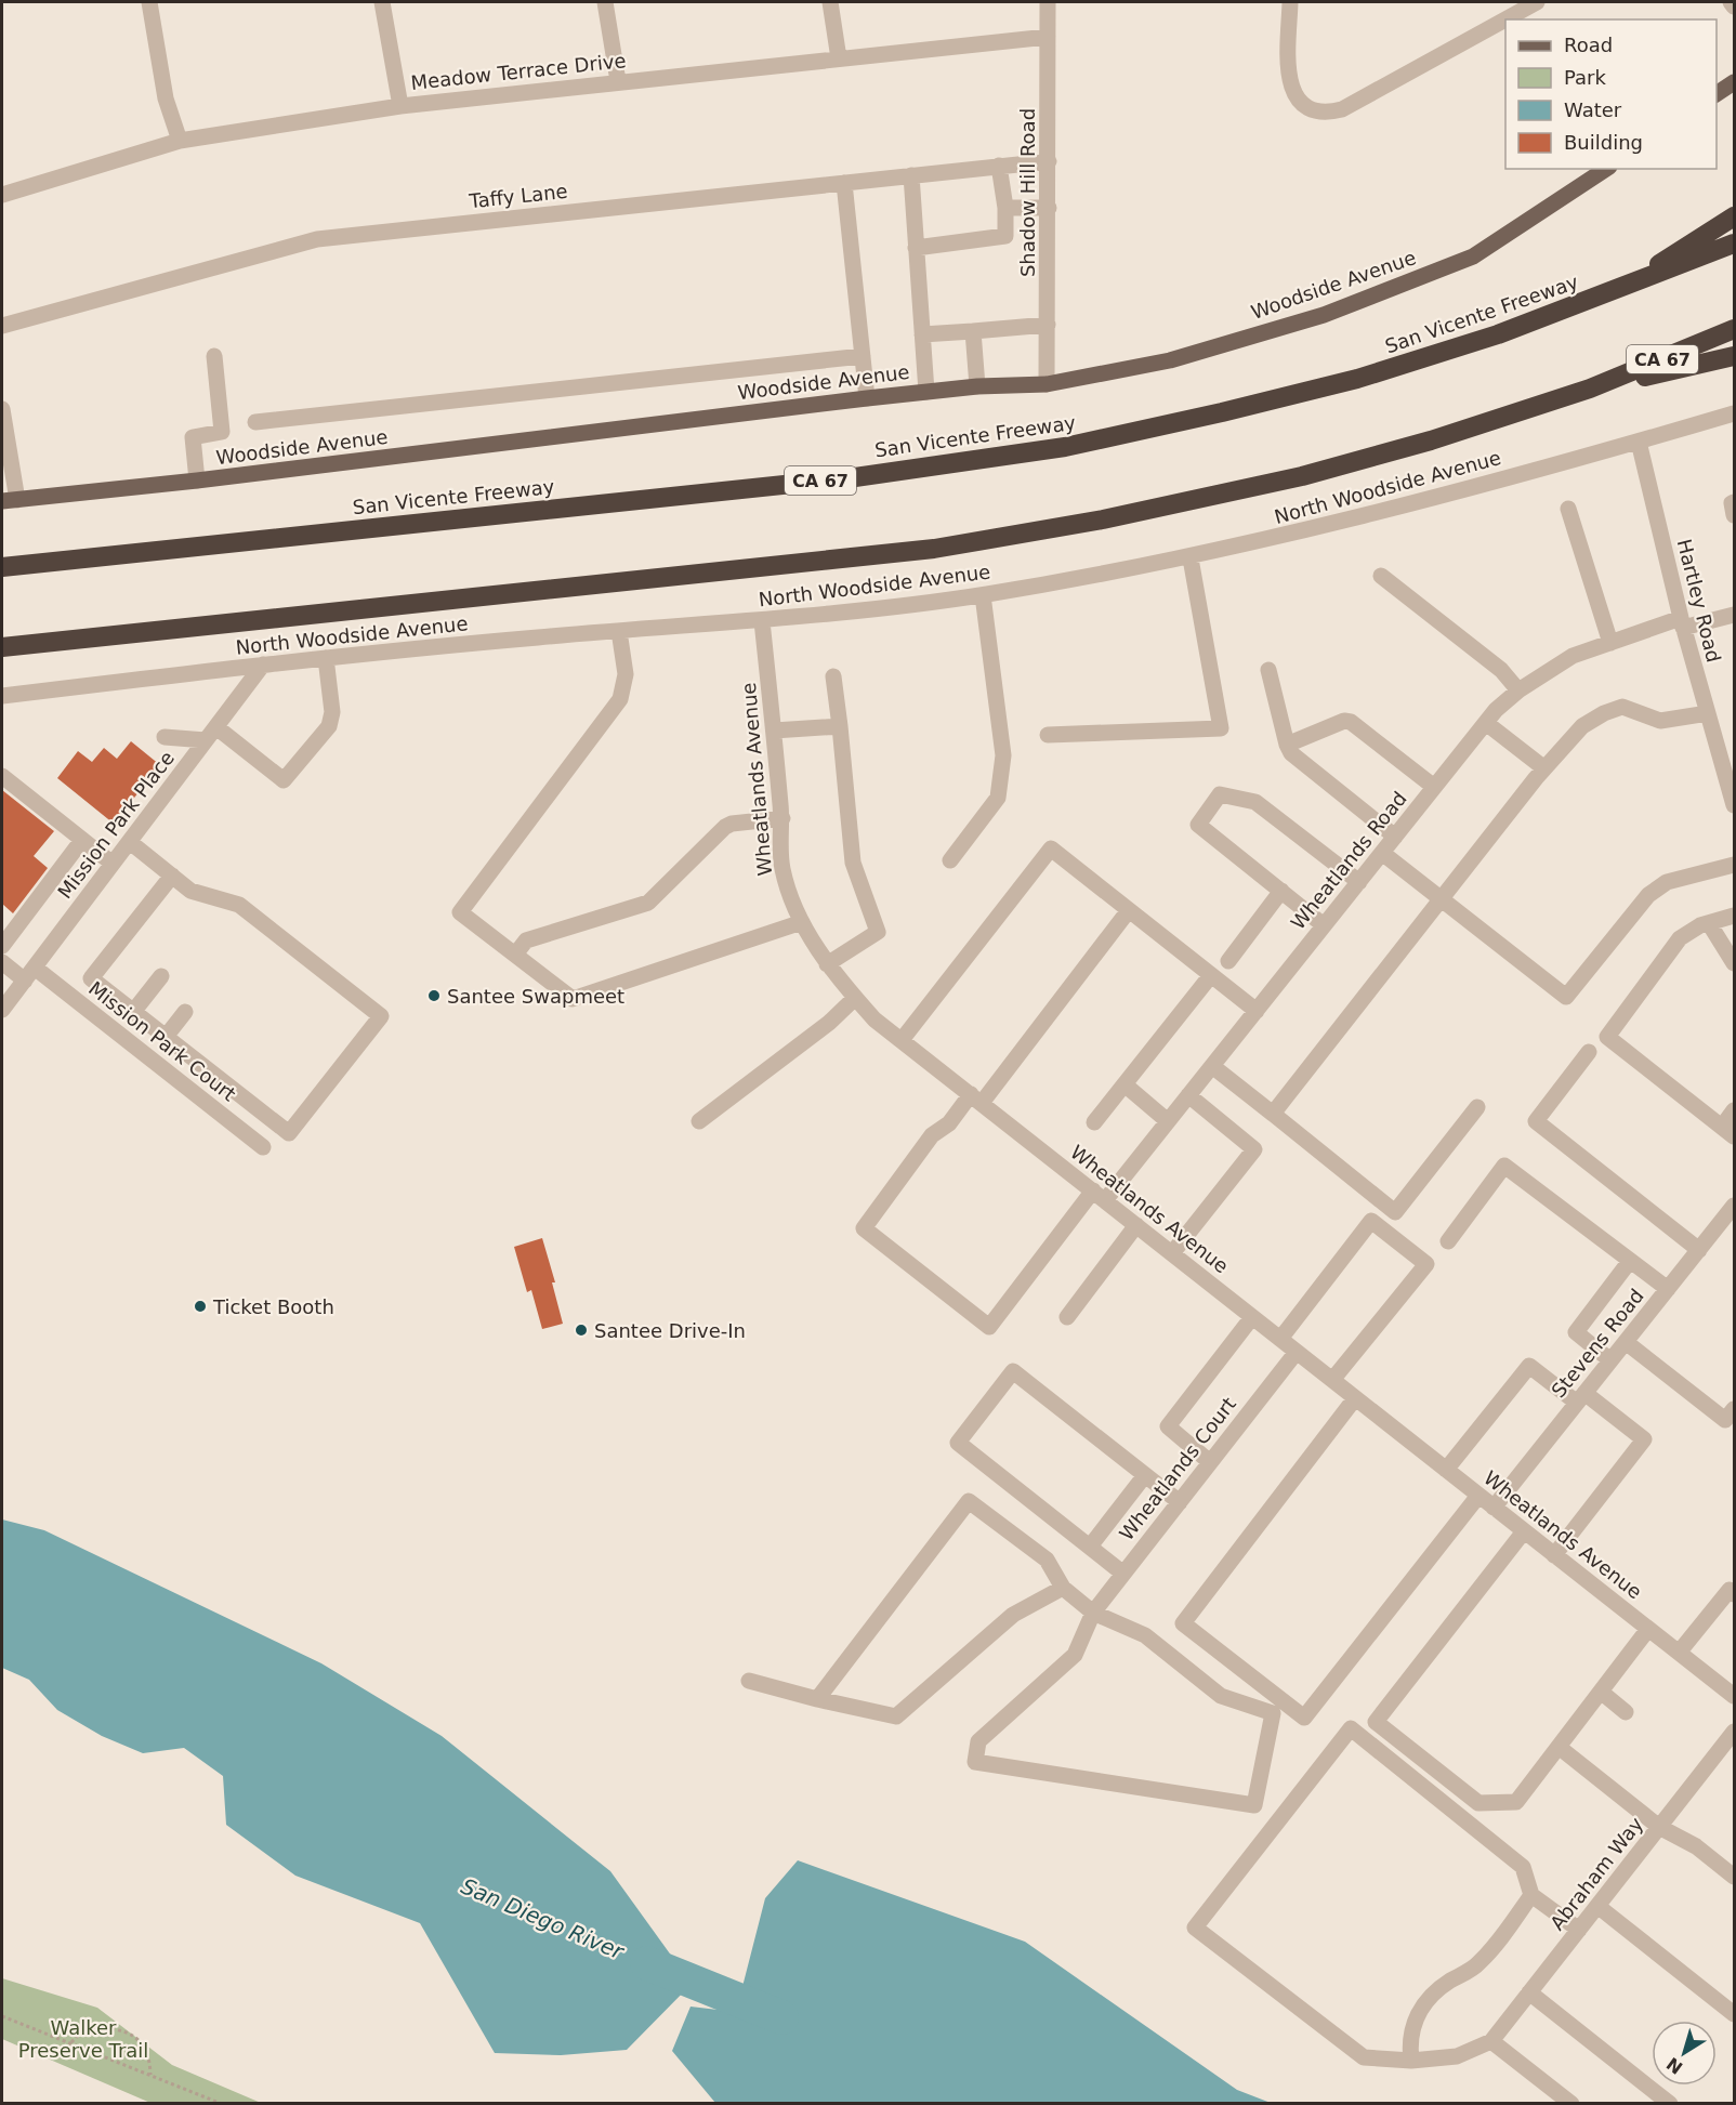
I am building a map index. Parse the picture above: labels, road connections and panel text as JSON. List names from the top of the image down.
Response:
{
  "streets": {
    "highway": ["San Vicente Freeway", "CA 67"],
    "main road": ["Woodside Avenue"],
    "street": [
      "Meadow Terrace Drive",
      "Shadow Hill Road",
      "Taffy Lane",
      "North Woodside Avenue",
      "Hartley Road",
      "Wheatlands Avenue",
      "Mission Park Place",
      "Wheatlands Road",
      "Mission Park Court",
      "Stevens Road",
      "Wheatlands Court",
      "Abraham Way"
    ]
  },
  "crossings": [
    ["Meadow Terrace Drive", "Shadow Hill Road"],
    ["Shadow Hill Road", "Taffy Lane"],
    ["Shadow Hill Road", "Woodside Avenue"],
    ["North Woodside Avenue", "Hartley Road"],
    ["North Woodside Avenue", "Wheatlands Avenue"],
    ["North Woodside Avenue", "Mission Park Place"],
    ["Hartley Road", "Wheatlands Road"],
    ["Wheatlands Avenue", "Wheatlands Road"],
    ["Wheatlands Avenue", "Stevens Road"],
    ["Wheatlands Avenue", "Wheatlands Court"],
    ["Mission Park Place", "Mission Park Court"]
  ],
  "water": ["San Diego River"],
  "parks": ["Walker Preserve Trail"],
  "places": ["Santee Swapmeet", "Ticket Booth", "Santee Drive-In"],
  "legend": [
    "Road",
    "Park",
    "Water",
    "Building"
  ],
  "north": "bottom left"
}
